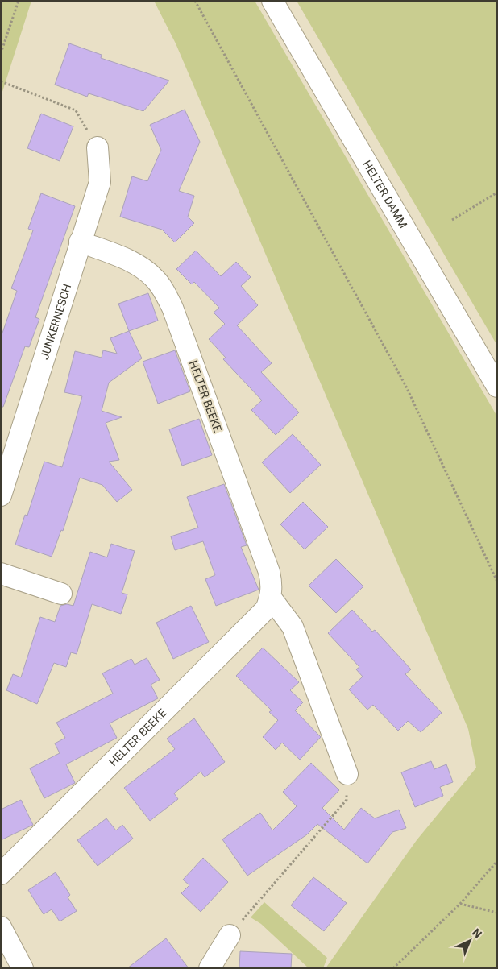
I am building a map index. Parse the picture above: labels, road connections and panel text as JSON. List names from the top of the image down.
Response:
{
  "streets": {
    "street": ["HELTER DAMM", "JUNKERNESCH", "HELTER BEEKE"]
  },
  "crossings": [
    ["JUNKERNESCH", "HELTER BEEKE"]
  ],
  "north": "top right"
}
